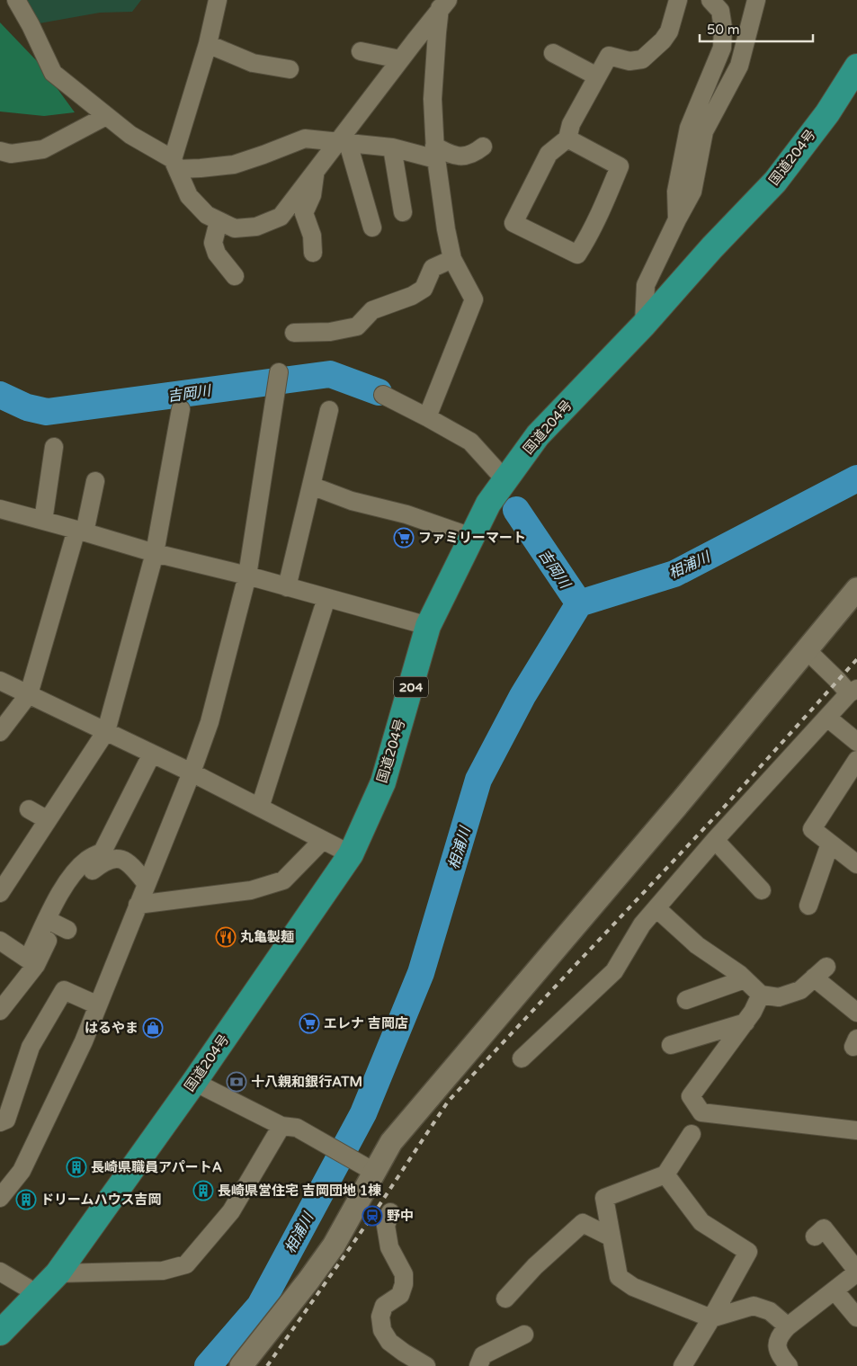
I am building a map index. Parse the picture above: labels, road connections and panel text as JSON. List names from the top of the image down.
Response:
{
  "streets": {
    "highway": ["国道204号", "204"]
  },
  "water": ["吉岡川", "相浦川"],
  "places": {
    "supermarket": ["ファミリーマート", "エレナ 吉岡店"],
    "restaurant": ["丸亀製麺"],
    "shop": ["はるやま"],
    "bank": ["十八親和銀行ATM"],
    "building": ["長崎県職員アパートA", "長崎県営住宅 吉岡団地 1棟", "ドリームハウス吉岡"],
    "station": ["野中"]
  },
  "scale_bar": "50 m"
}
